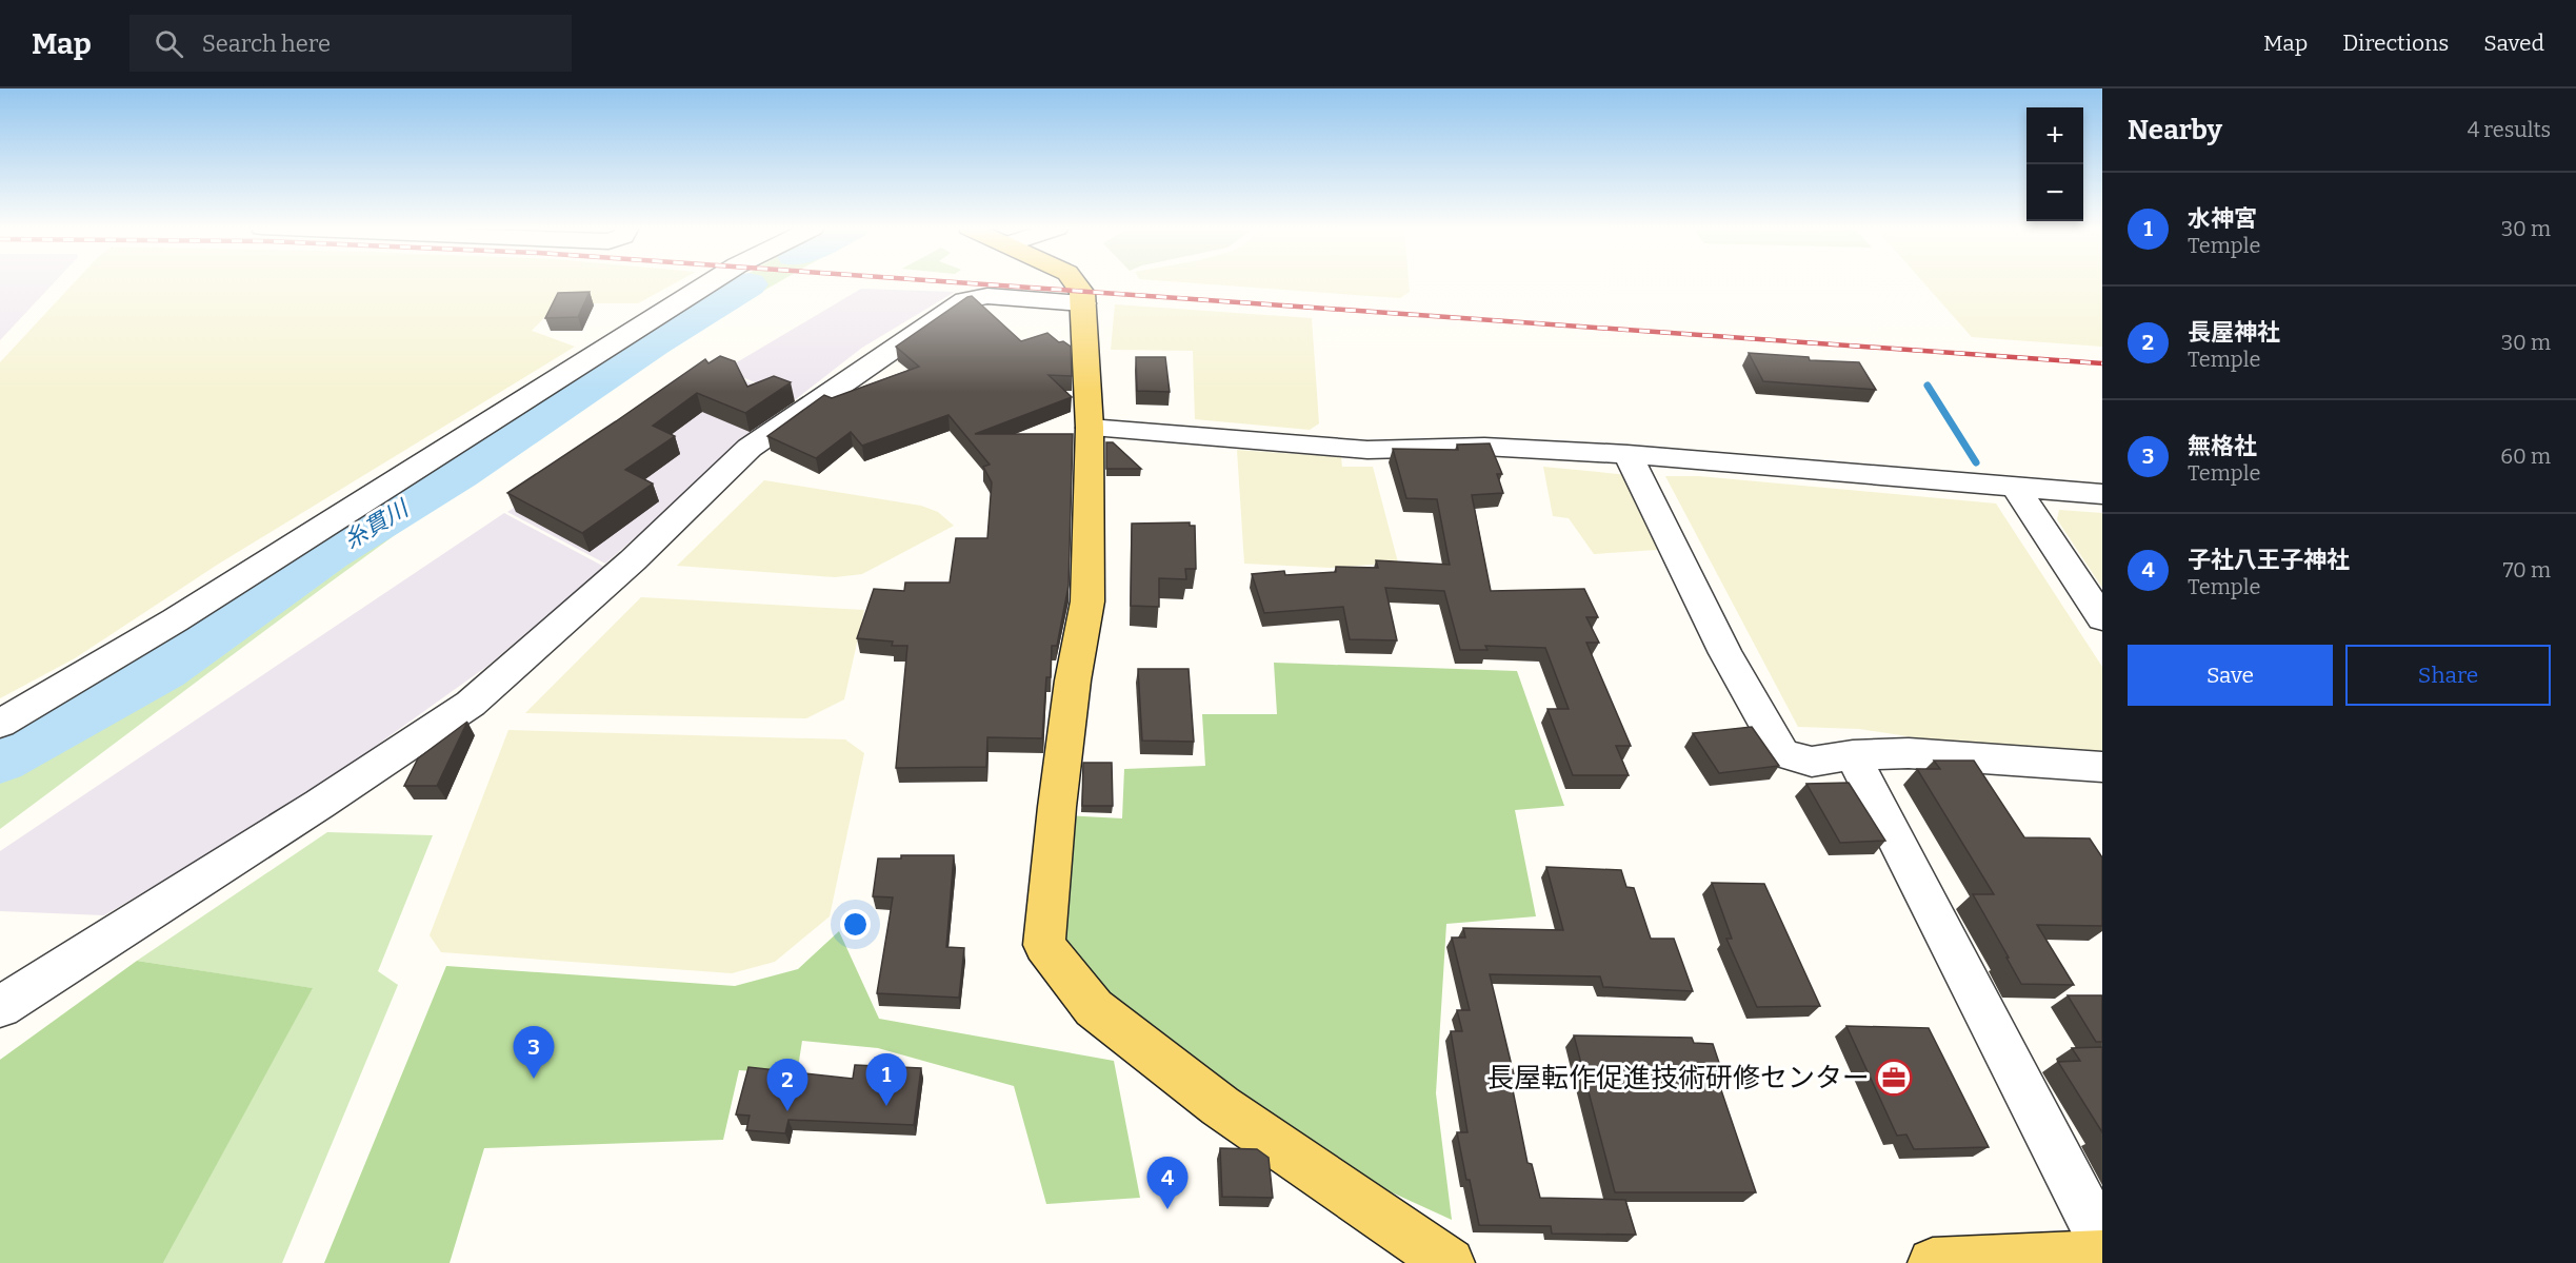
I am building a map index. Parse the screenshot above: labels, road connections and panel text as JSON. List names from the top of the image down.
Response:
{
  "water": ["糸貫川"],
  "places": {
    "office": ["長屋転作促進技術研修センター"]
  },
  "page": {
    "header": "Map",
    "search": "Search here",
    "nav": ["Map", "Directions", "Saved"],
    "heading": ["Nearby", "4 results"],
    "map_buttons": ["+", "−"],
    "list": [
      {
        "mark": "1",
        "name": "水神宮",
        "note": "Temple",
        "value": "30 m"
      },
      {
        "mark": "2",
        "name": "長屋神社",
        "note": "Temple",
        "value": "30 m"
      },
      {
        "mark": "3",
        "name": "無格社",
        "note": "Temple",
        "value": "60 m"
      },
      {
        "mark": "4",
        "name": "子社八王子神社",
        "note": "Temple",
        "value": "70 m"
      }
    ],
    "buttons": ["Save", "Share"],
    "pins": [
      "3",
      "1",
      "2",
      "4"
    ]
  }
}
